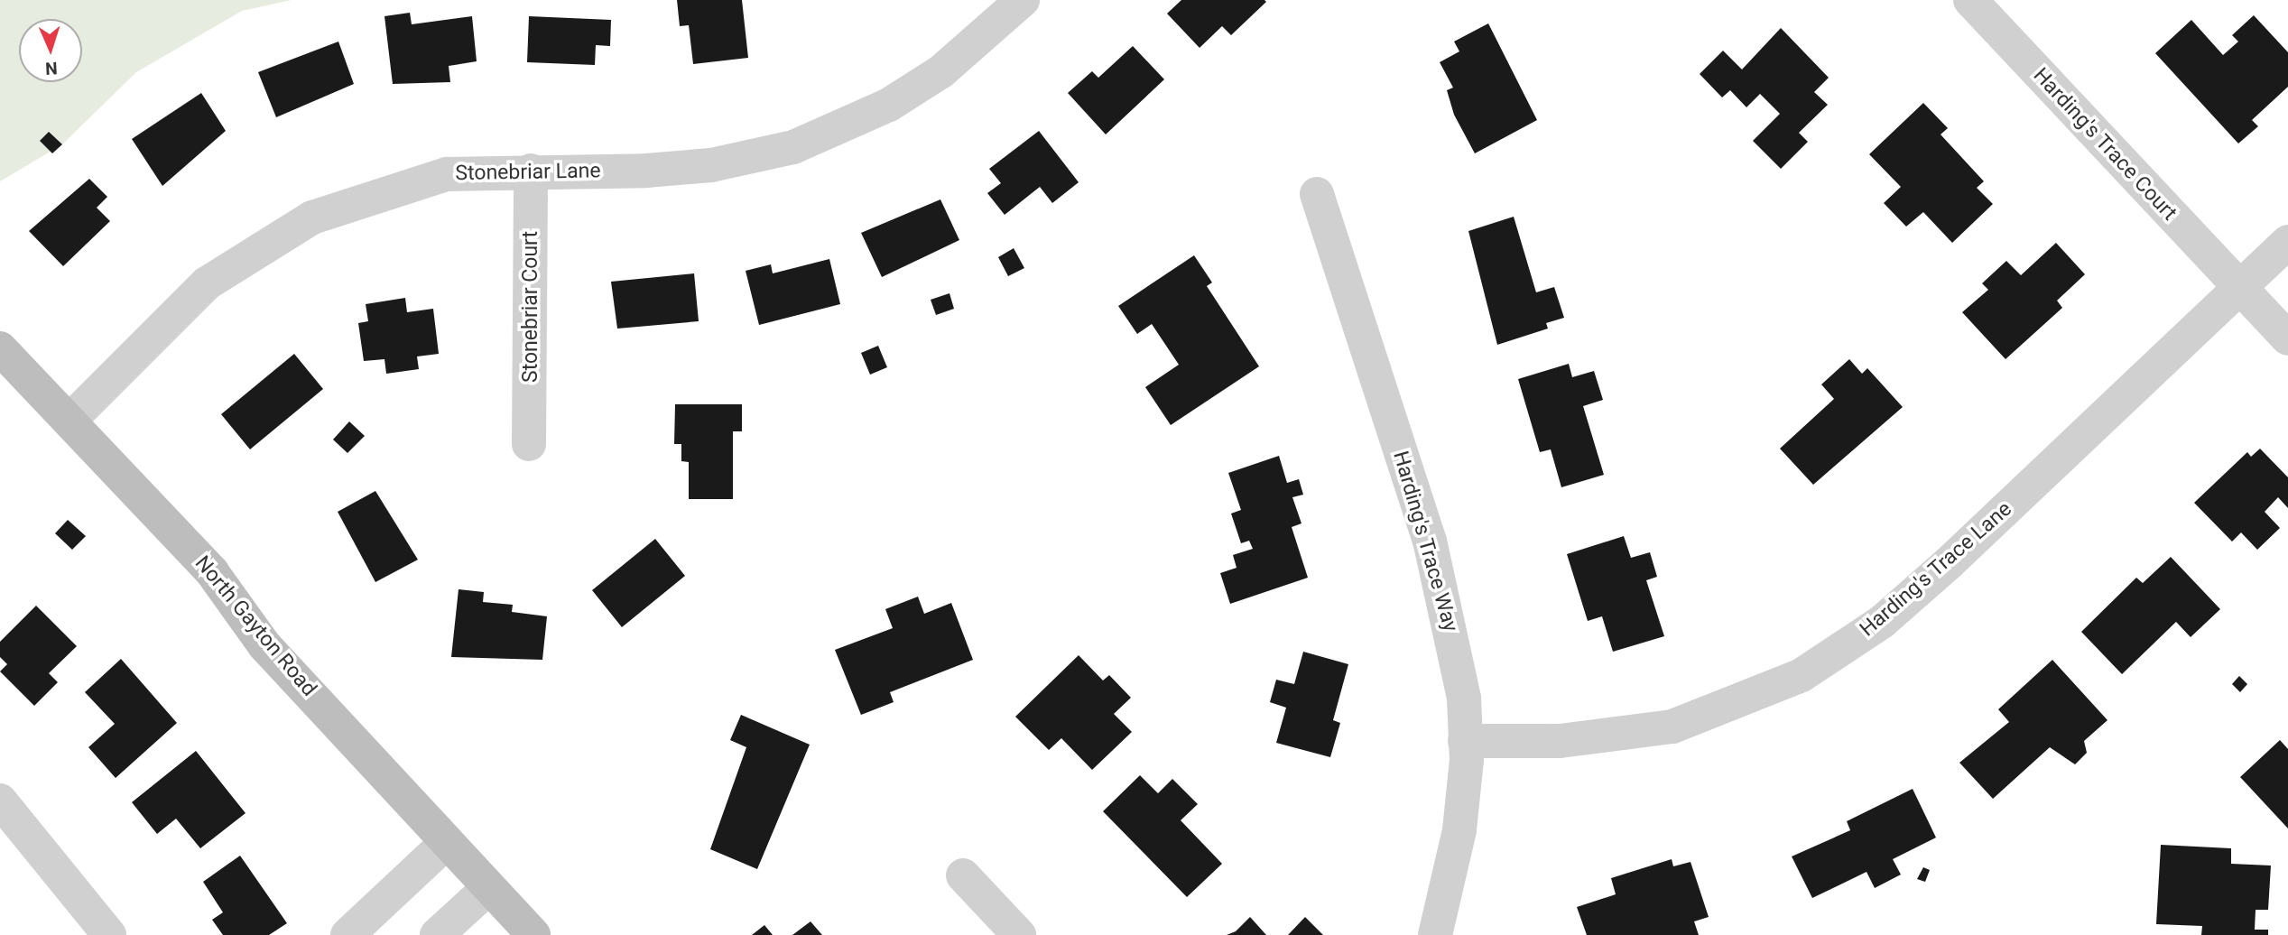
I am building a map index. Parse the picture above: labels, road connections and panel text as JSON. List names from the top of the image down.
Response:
{
  "streets": {
    "street": [
      "Harding's Trace Court",
      "Stonebriar Lane",
      "Stonebriar Court",
      "Harding's Trace Way",
      "Harding's Trace Lane",
      "North Gayton Road"
    ]
  },
  "crossings": [
    ["Harding's Trace Court", "Harding's Trace Lane"],
    ["Stonebriar Lane", "Stonebriar Court"],
    ["Stonebriar Lane", "North Gayton Road"],
    ["Harding's Trace Way", "Harding's Trace Lane"]
  ],
  "north": "bottom"
}
